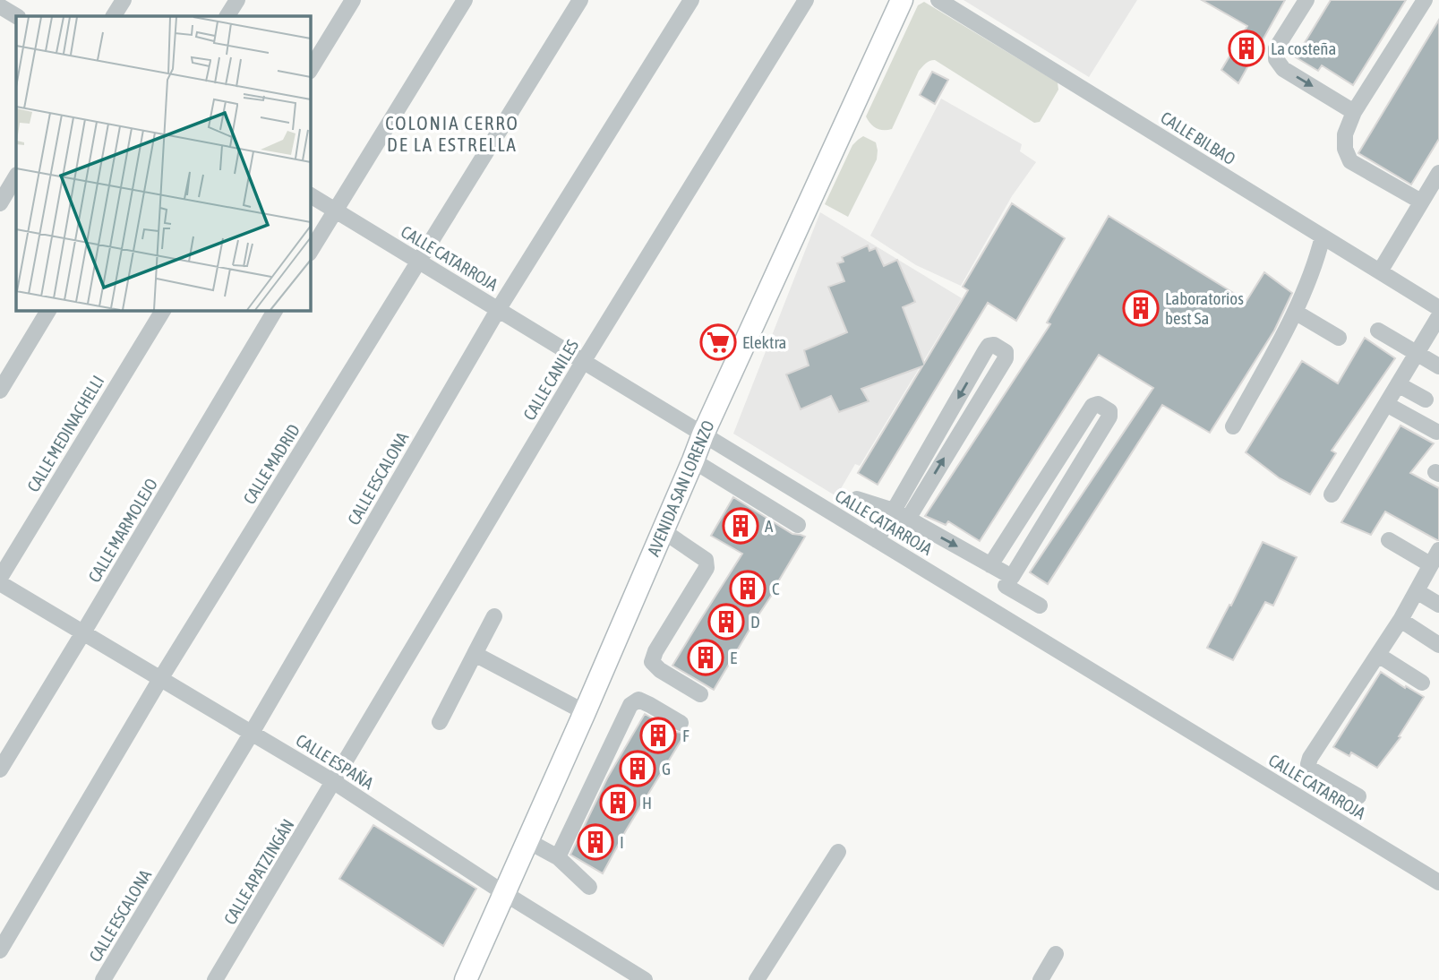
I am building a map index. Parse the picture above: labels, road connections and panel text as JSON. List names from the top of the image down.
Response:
{
  "streets": {
    "main road": ["AVENIDA SAN LORENZO"],
    "street": [
      "CALLE BILBAO",
      "CALLE CATARROJA",
      "CALLE CANILES",
      "CALLE MEDINACHELLI",
      "CALLE MADRID",
      "CALLE ESCALONA",
      "CALLE MARMOLEJO",
      "CALLE ESPAÑA",
      "CALLE APATZINGÁN"
    ]
  },
  "crossings": [
    ["CALLE CATARROJA", "CALLE CANILES"],
    ["CALLE CATARROJA", "CALLE MADRID"],
    ["CALLE CATARROJA", "CALLE ESCALONA"],
    ["CALLE CATARROJA", "AVENIDA SAN LORENZO"],
    ["CALLE CANILES", "CALLE ESPAÑA"],
    ["CALLE CANILES", "CALLE APATZINGÁN"],
    ["CALLE MADRID", "CALLE ESPAÑA"],
    ["CALLE ESCALONA", "CALLE ESPAÑA"],
    ["AVENIDA SAN LORENZO", "CALLE ESPAÑA"],
    ["CALLE MARMOLEJO", "CALLE ESPAÑA"],
    ["CALLE ESPAÑA", "CALLE APATZINGÁN"]
  ],
  "districts": ["COLONIA CERRO DE LA ESTRELLA"],
  "places": {
    "building": [
      "La costeña",
      "Laboratorios best Sa",
      "A",
      "C",
      "D",
      "E",
      "F",
      "G",
      "H",
      "I"
    ],
    "supermarket": ["Elektra"]
  }
}
